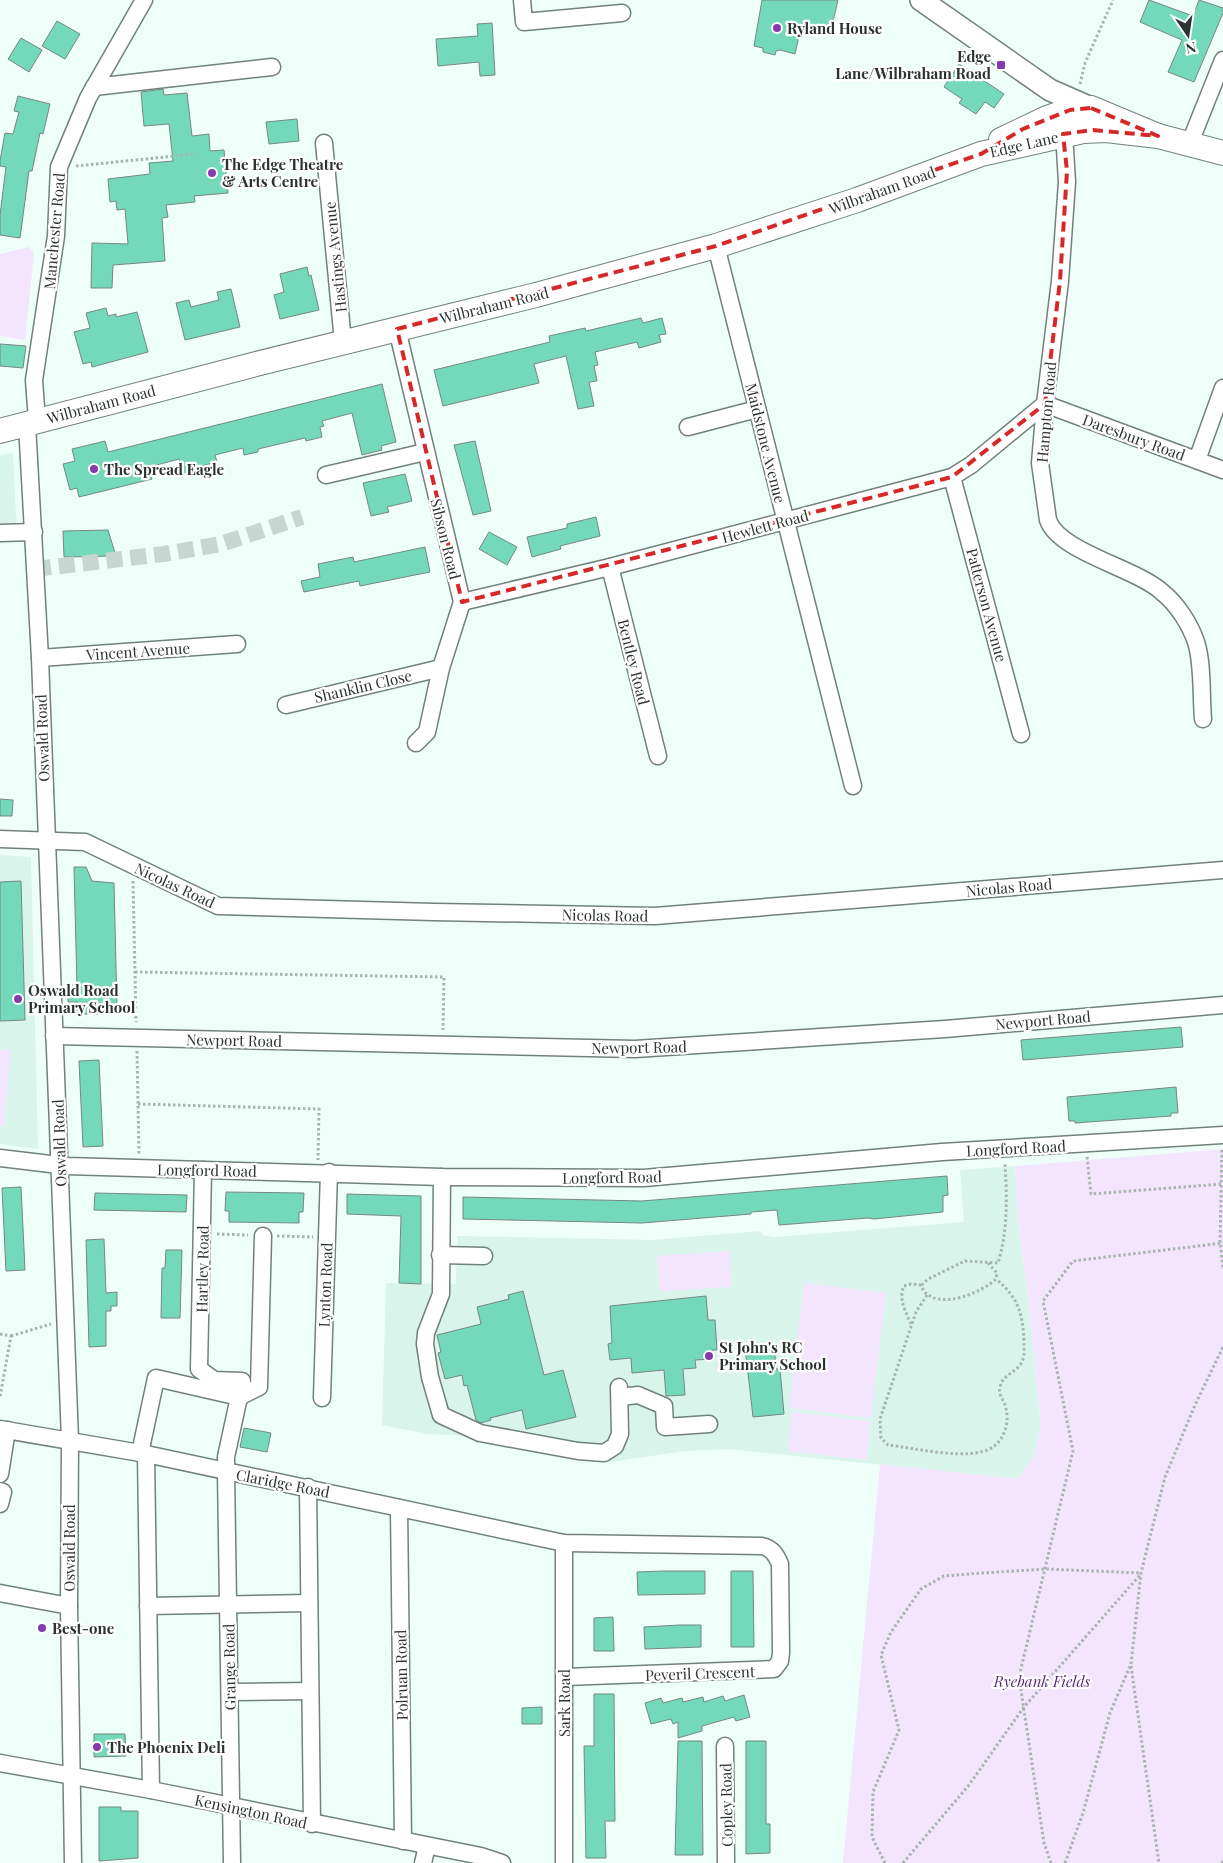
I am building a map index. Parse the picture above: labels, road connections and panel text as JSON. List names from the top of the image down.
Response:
{
  "streets": {
    "highway": ["Edge Lane", "Wilbraham Road"],
    "street": [
      "Manchester Road",
      "Hastings Avenue",
      "Hampton Road",
      "Daresbury Road",
      "Maidstone Avenue",
      "Hewlett Road",
      "Sibson Road",
      "Patterson Avenue",
      "Vincent Avenue",
      "Bentley Road",
      "Shanklin Close",
      "Oswald Road",
      "Nicolas Road",
      "Newport Road",
      "Longford Road",
      "Hartley Road",
      "Lynton Road",
      "Claridge Road",
      "Grange Road",
      "Peveril Crescent",
      "Polruan Road",
      "Sark Road",
      "Copley Road",
      "Kensington Road"
    ]
  },
  "crossings": [
    ["Edge Lane", "Wilbraham Road"],
    ["Edge Lane", "Hampton Road"],
    ["Wilbraham Road", "Manchester Road"],
    ["Wilbraham Road", "Hastings Avenue"],
    ["Wilbraham Road", "Maidstone Avenue"],
    ["Wilbraham Road", "Sibson Road"],
    ["Wilbraham Road", "Oswald Road"],
    ["Manchester Road", "Oswald Road"],
    ["Hampton Road", "Daresbury Road"],
    ["Hampton Road", "Hewlett Road"],
    ["Daresbury Road", "Hewlett Road"],
    ["Maidstone Avenue", "Hewlett Road"],
    ["Hewlett Road", "Sibson Road"],
    ["Hewlett Road", "Patterson Avenue"],
    ["Hewlett Road", "Bentley Road"],
    ["Vincent Avenue", "Oswald Road"],
    ["Oswald Road", "Nicolas Road"],
    ["Oswald Road", "Newport Road"],
    ["Oswald Road", "Longford Road"],
    ["Oswald Road", "Claridge Road"],
    ["Oswald Road", "Kensington Road"],
    ["Longford Road", "Hartley Road"],
    ["Longford Road", "Lynton Road"],
    ["Hartley Road", "Grange Road"],
    ["Claridge Road", "Grange Road"],
    ["Claridge Road", "Peveril Crescent"],
    ["Claridge Road", "Polruan Road"],
    ["Claridge Road", "Sark Road"],
    ["Grange Road", "Kensington Road"],
    ["Peveril Crescent", "Sark Road"],
    ["Polruan Road", "Kensington Road"]
  ],
  "parks": ["Ryebank Fields"],
  "places": {
    "other": [
      "Ryland House",
      "The Edge Theatre & Arts Centre",
      "The Spread Eagle",
      "Oswald Road Primary School",
      "St John's RC Primary School",
      "Best-one",
      "The Phoenix Deli"
    ],
    "transit": ["Edge Lane/Wilbraham Road"]
  },
  "north": "bottom"
}
